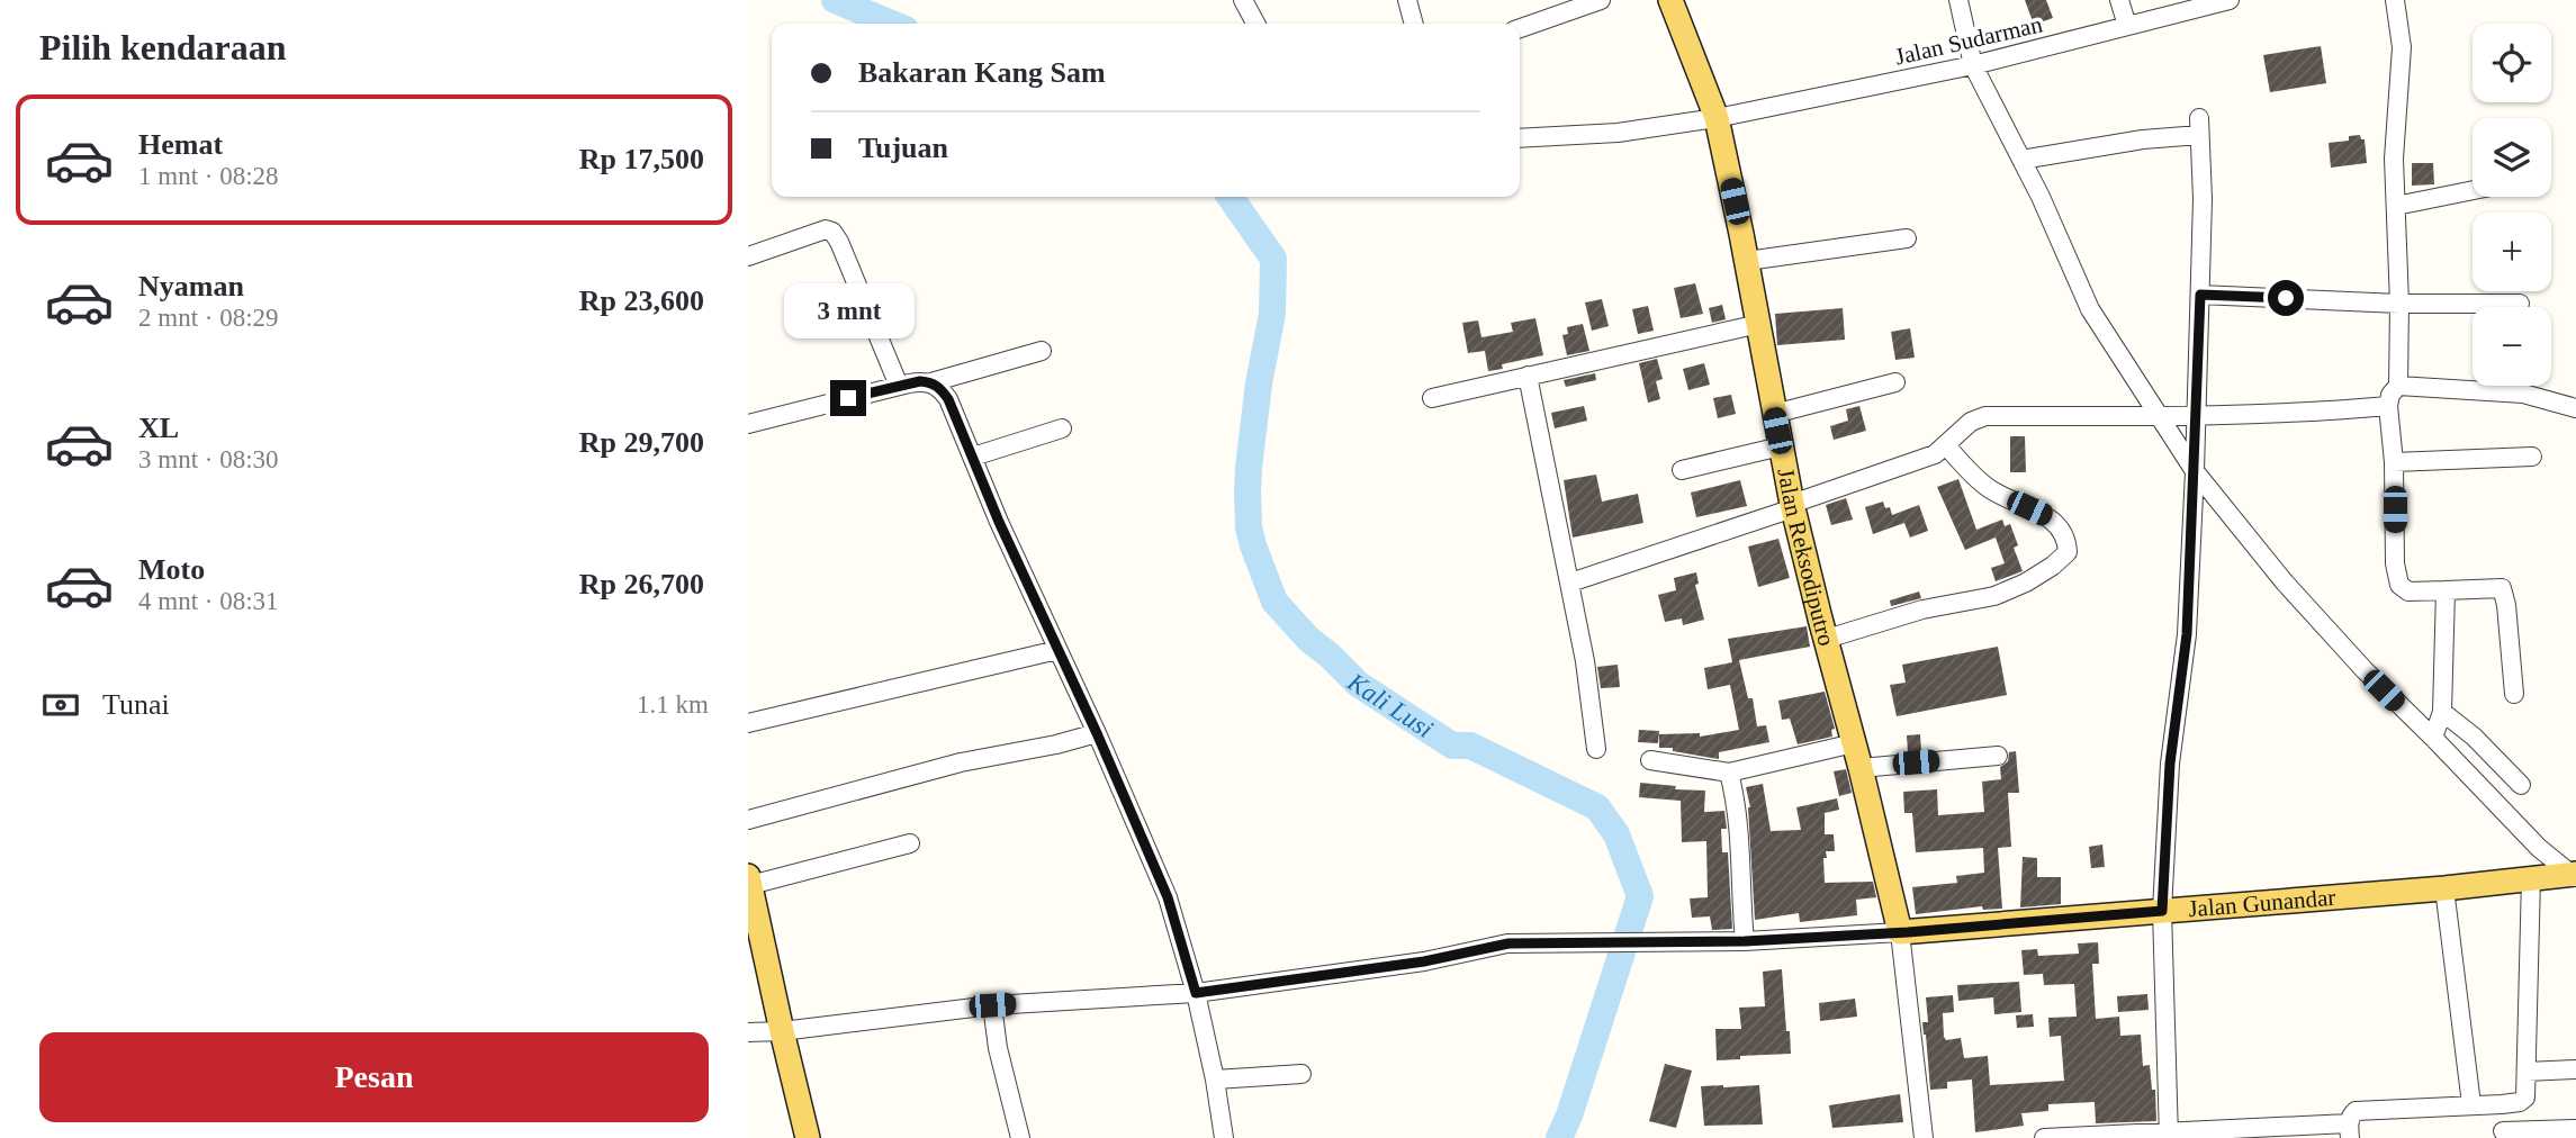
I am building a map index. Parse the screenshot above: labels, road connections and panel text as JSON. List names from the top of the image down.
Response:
{
  "streets": {
    "main road": ["Jalan Reksodiputro", "Jalan Gunandar"],
    "street": ["Jalan Sudarman"]
  },
  "crossings": [
    ["Jalan Sudarman", "Jalan Reksodiputro"],
    ["Jalan Reksodiputro", "Jalan Gunandar"]
  ],
  "water": ["Kali Lusi"],
  "page": {
    "heading": "Pilih kendaraan",
    "map_buttons": ["+", "−"],
    "banner": ["Bakaran Kang Sam", "Tujuan"],
    "list": [
      {
        "name": "Hemat",
        "note": "1 mnt · 08:28",
        "value": "Rp 17,500"
      },
      {
        "name": "Nyaman",
        "note": "2 mnt · 08:29",
        "value": "Rp 23,600"
      },
      {
        "name": "XL",
        "note": "3 mnt · 08:30",
        "value": "Rp 29,700"
      },
      {
        "name": "Moto",
        "note": "4 mnt · 08:31",
        "value": "Rp 26,700"
      }
    ],
    "bubble": "3 mnt",
    "pay": ["Tunai", "1.1 km"],
    "buttons": "Pesan"
  }
}
